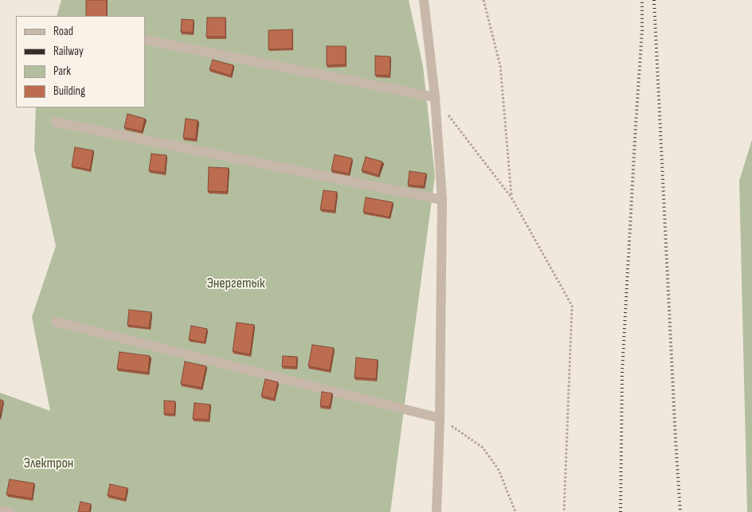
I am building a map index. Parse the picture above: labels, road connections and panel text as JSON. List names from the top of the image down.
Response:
{
  "parks": ["Энергетык", "Электрон"],
  "legend": [
    "Road",
    "Railway",
    "Park",
    "Building"
  ]
}
